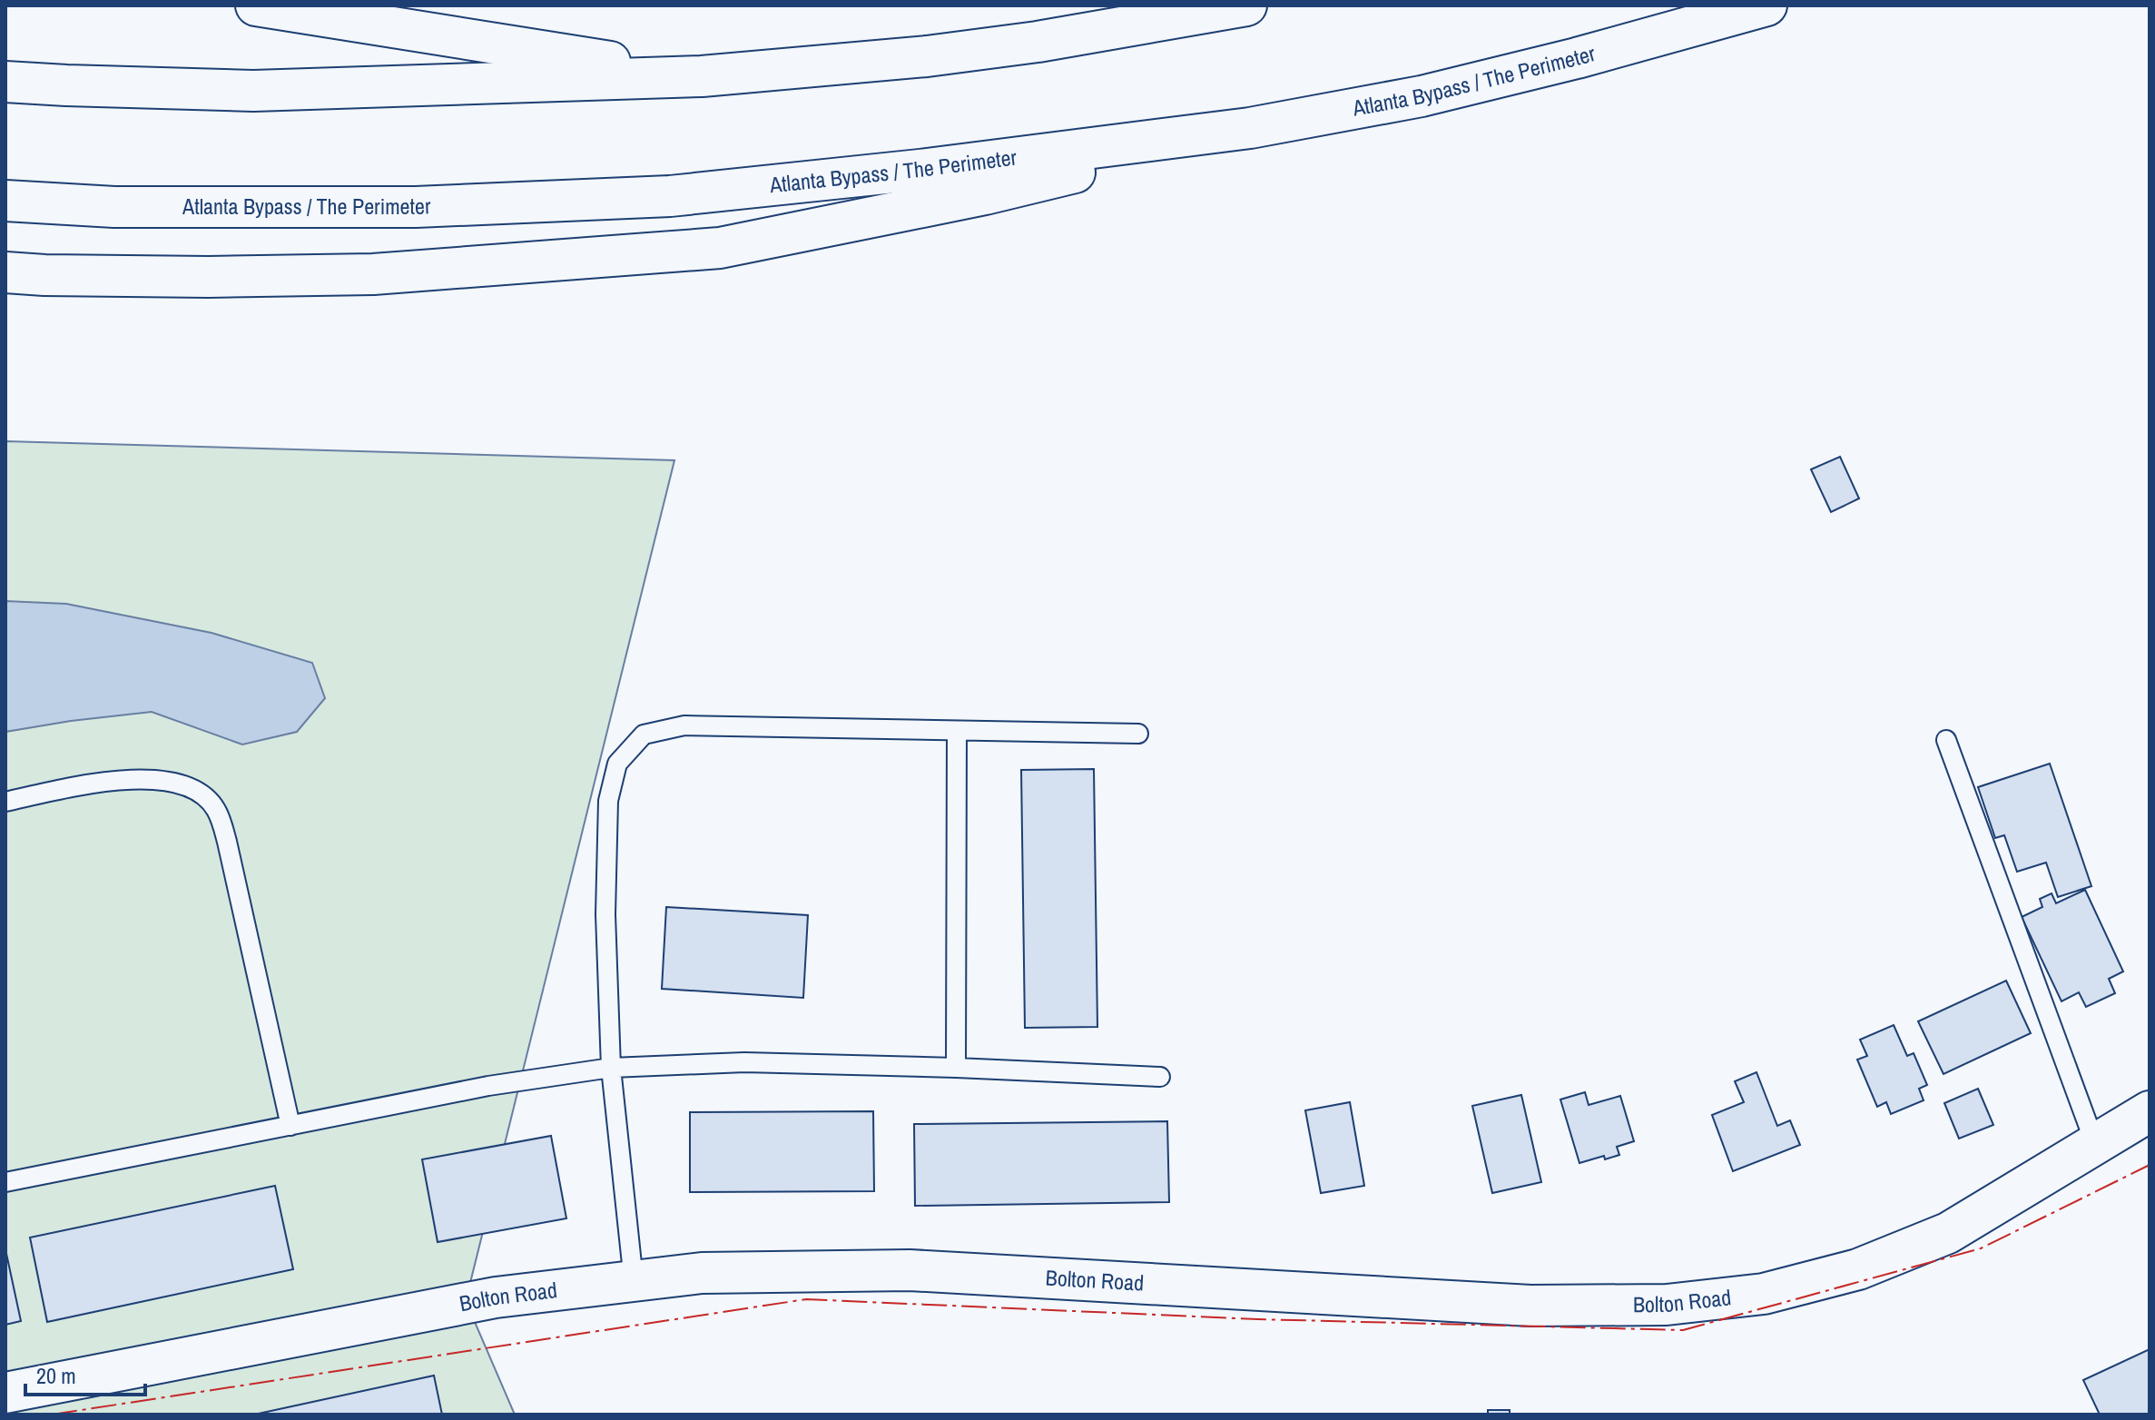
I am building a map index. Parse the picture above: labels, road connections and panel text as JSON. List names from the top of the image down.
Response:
{
  "streets": {
    "main road": ["Atlanta Bypass / The Perimeter", "Bolton Road"]
  },
  "scale_bar": "20 m"
}
